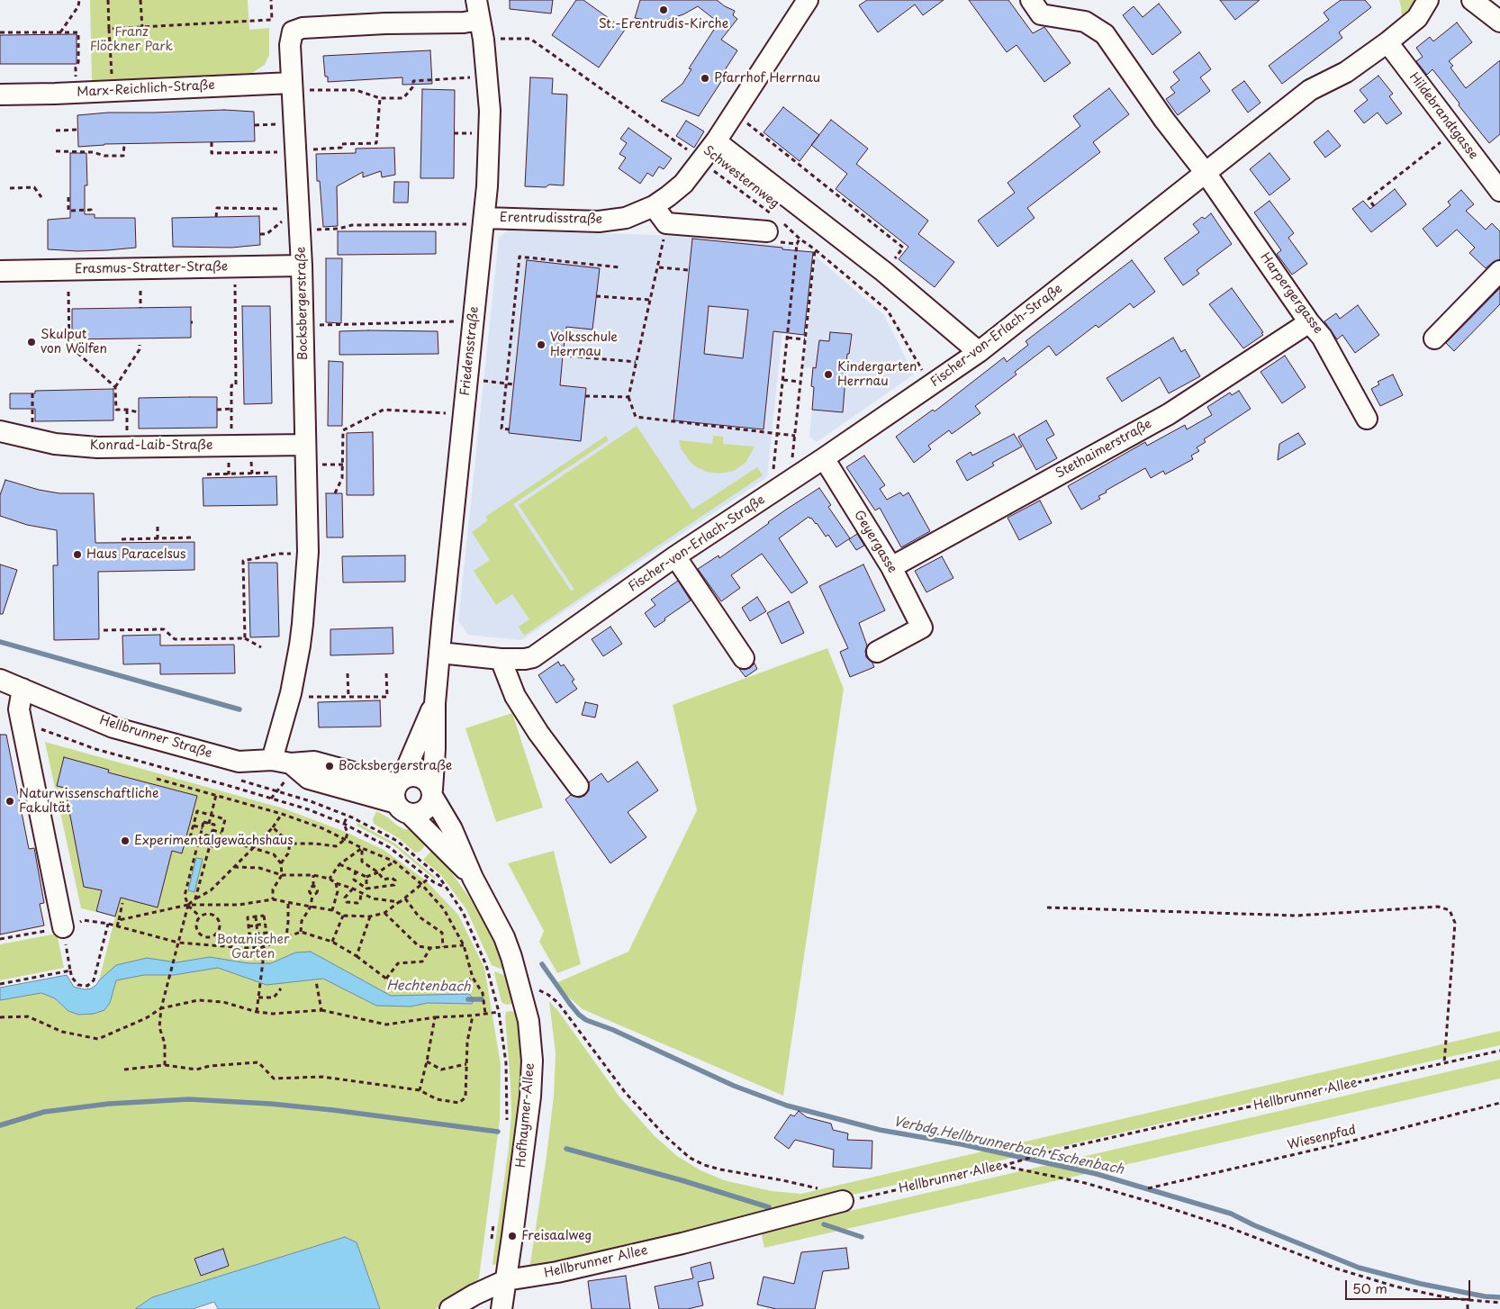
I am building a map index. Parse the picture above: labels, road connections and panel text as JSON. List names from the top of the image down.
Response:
{
  "streets": {
    "street": [
      "Marx-Reichlich-Straße",
      "Hildebrandtgasse",
      "Erentrudisstraße",
      "Erasmus-Stratter-Straße",
      "Harpergergasse",
      "Bocksbergerstraße",
      "Fischer-von-Erlach-Straße",
      "Friedensstraße",
      "Konrad-Laib-Straße",
      "Stethaimerstraße",
      "Geyergasse",
      "Hellbrunner Straße",
      "Hellbrunner Allee",
      "Hofhaymer-Allee"
    ],
    "path": ["Schwesternweg", "Wiesenpfad"]
  },
  "crossings": [
    ["Marx-Reichlich-Straße", "Bocksbergerstraße"],
    ["Hildebrandtgasse", "Fischer-von-Erlach-Straße"],
    ["Schwesternweg", "Erentrudisstraße"],
    ["Schwesternweg", "Fischer-von-Erlach-Straße"],
    ["Erentrudisstraße", "Friedensstraße"],
    ["Erasmus-Stratter-Straße", "Bocksbergerstraße"],
    ["Harpergergasse", "Fischer-von-Erlach-Straße"],
    ["Harpergergasse", "Stethaimerstraße"],
    ["Bocksbergerstraße", "Friedensstraße"],
    ["Bocksbergerstraße", "Konrad-Laib-Straße"],
    ["Bocksbergerstraße", "Hellbrunner Straße"],
    ["Fischer-von-Erlach-Straße", "Friedensstraße"],
    ["Fischer-von-Erlach-Straße", "Geyergasse"],
    ["Friedensstraße", "Hofhaymer-Allee"],
    ["Stethaimerstraße", "Geyergasse"],
    ["Hellbrunner Allee", "Hofhaymer-Allee"]
  ],
  "water": ["Hechtenbach", "Verbdg.Hellbrunnerbach Eschenbach"],
  "parks": ["Franz Flöckner Park", "Botanischer Garten"],
  "places": [
    "St.-Erentrudis-Kirche",
    "Pfarrhof Herrnau",
    "Skulput von Wölfen",
    "Volksschule Herrnau",
    "Kindergarten Herrnau",
    "Haus Paracelsus",
    "Bocksbergerstraße",
    "Naturwissenschaftliche Fakultät",
    "Experimentalgewächshaus",
    "Freisaalweg"
  ],
  "scale_bar": "50 m"
}
